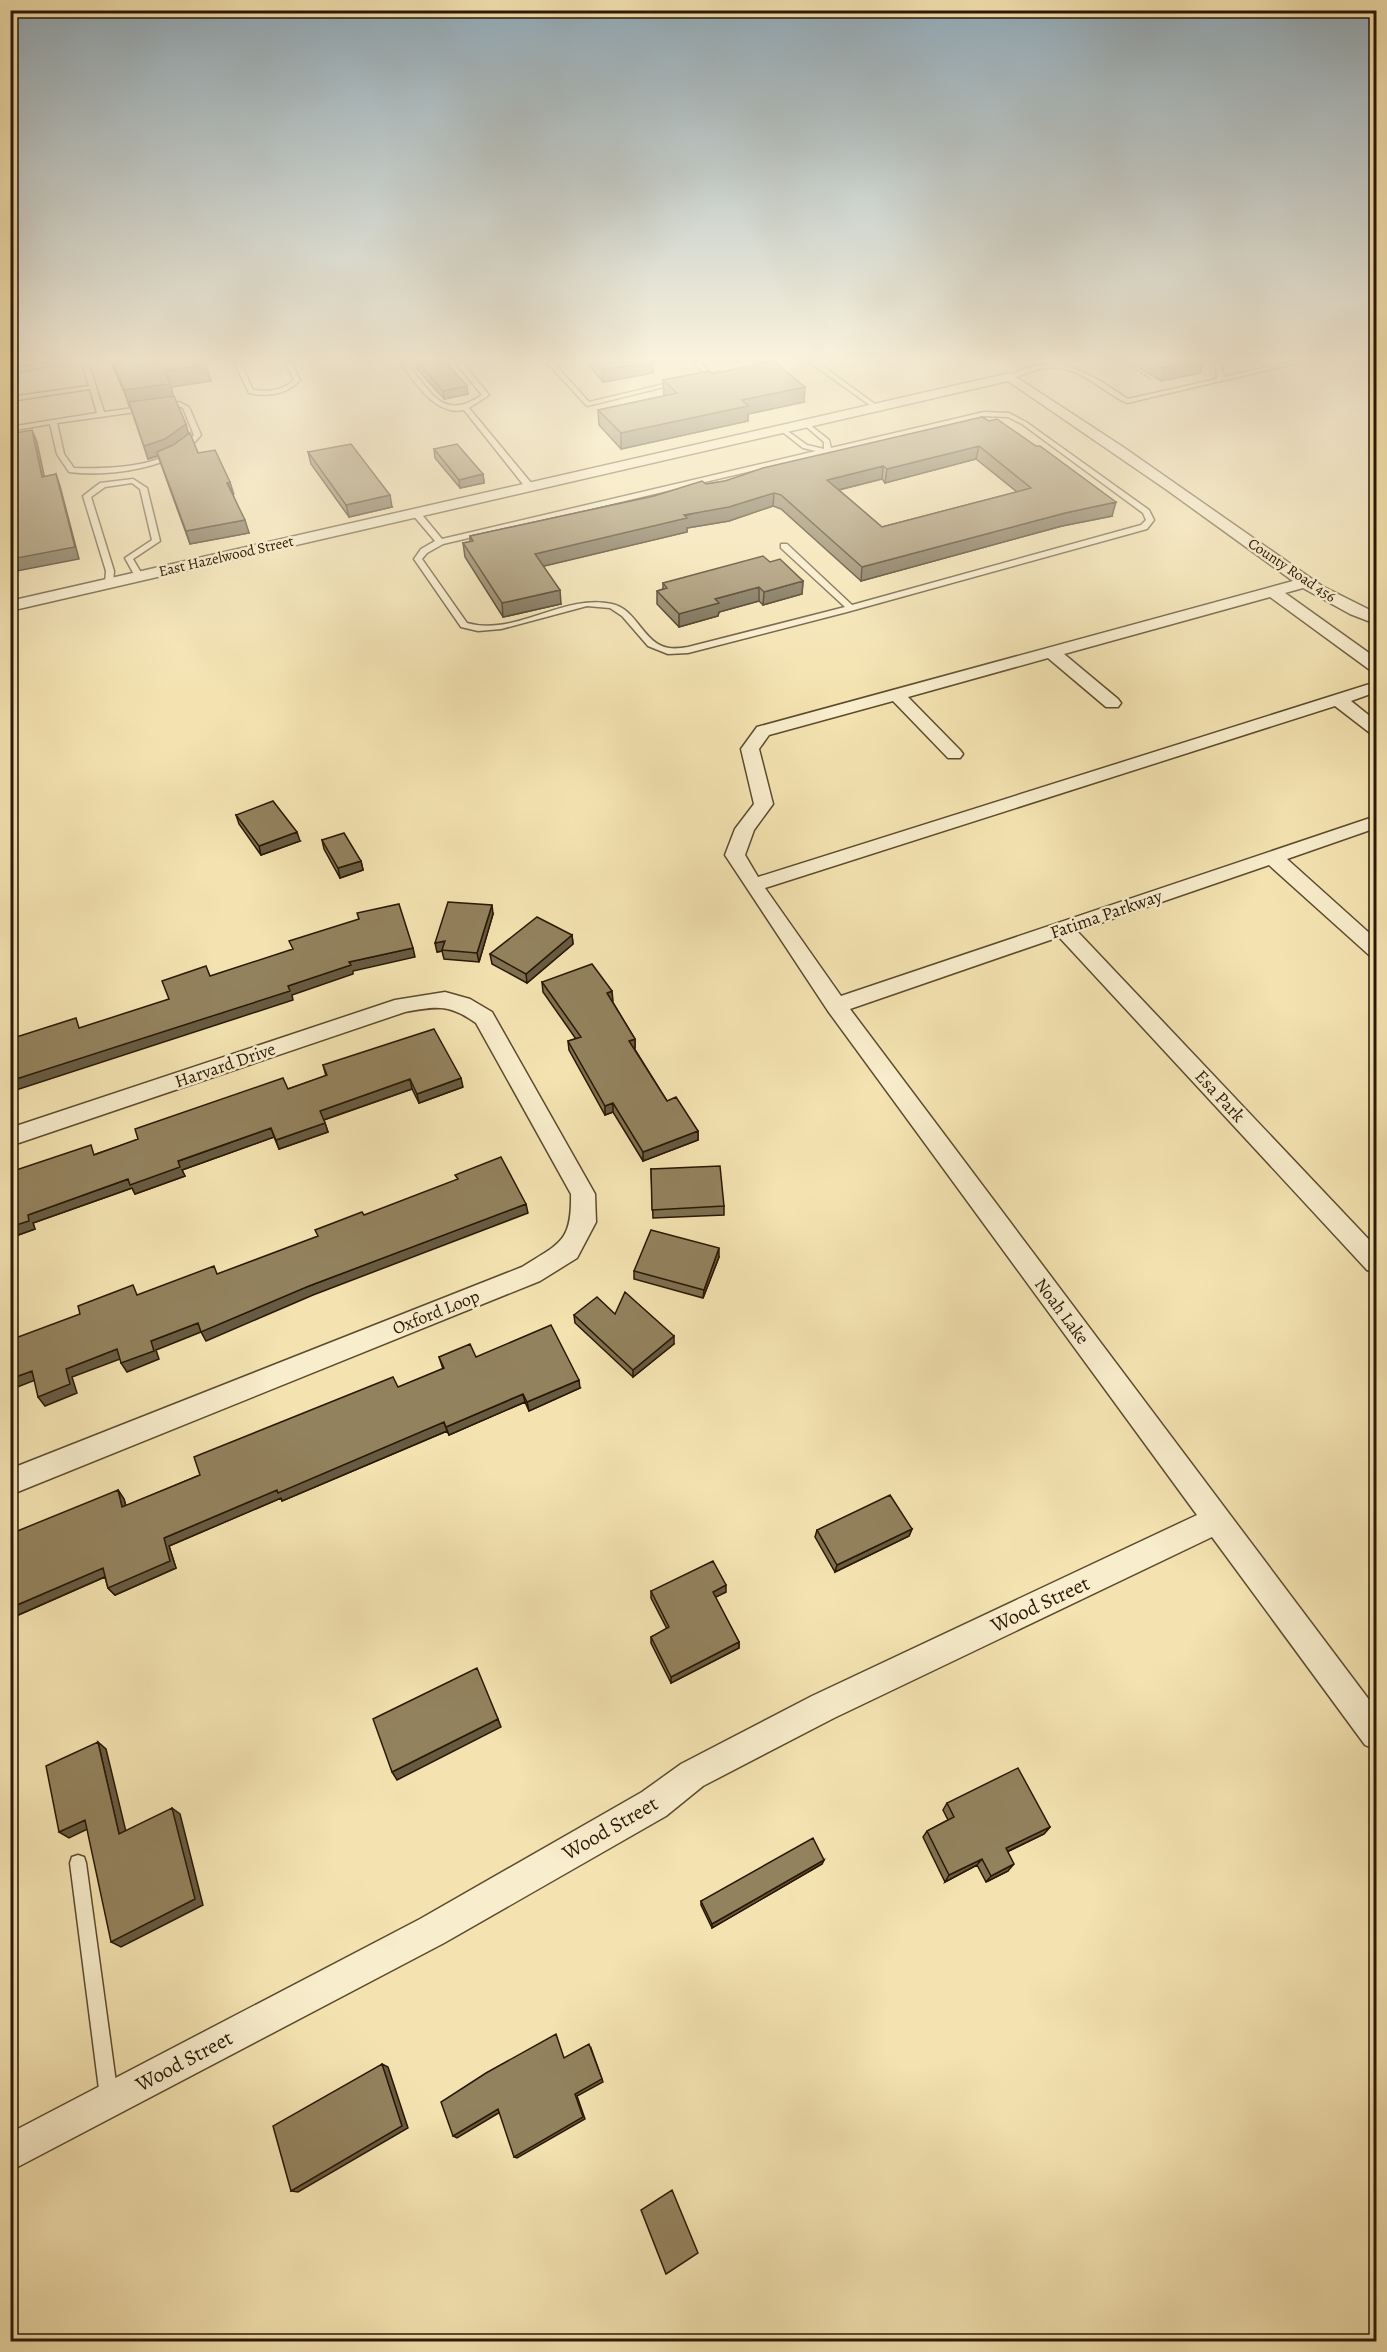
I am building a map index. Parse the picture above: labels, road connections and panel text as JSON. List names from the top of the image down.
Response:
{
  "streets": {
    "street": [
      "East Hazelwood Street",
      "County Road 456",
      "Fatima Parkway",
      "Harvard Drive",
      "Esa Park",
      "Noah Lake",
      "Oxford Loop",
      "Wood Street"
    ]
  },
  "crossings": [
    ["Fatima Parkway", "Esa Park"],
    ["Fatima Parkway", "Noah Lake"],
    ["Harvard Drive", "Oxford Loop"],
    ["Noah Lake", "Wood Street"]
  ]
}
